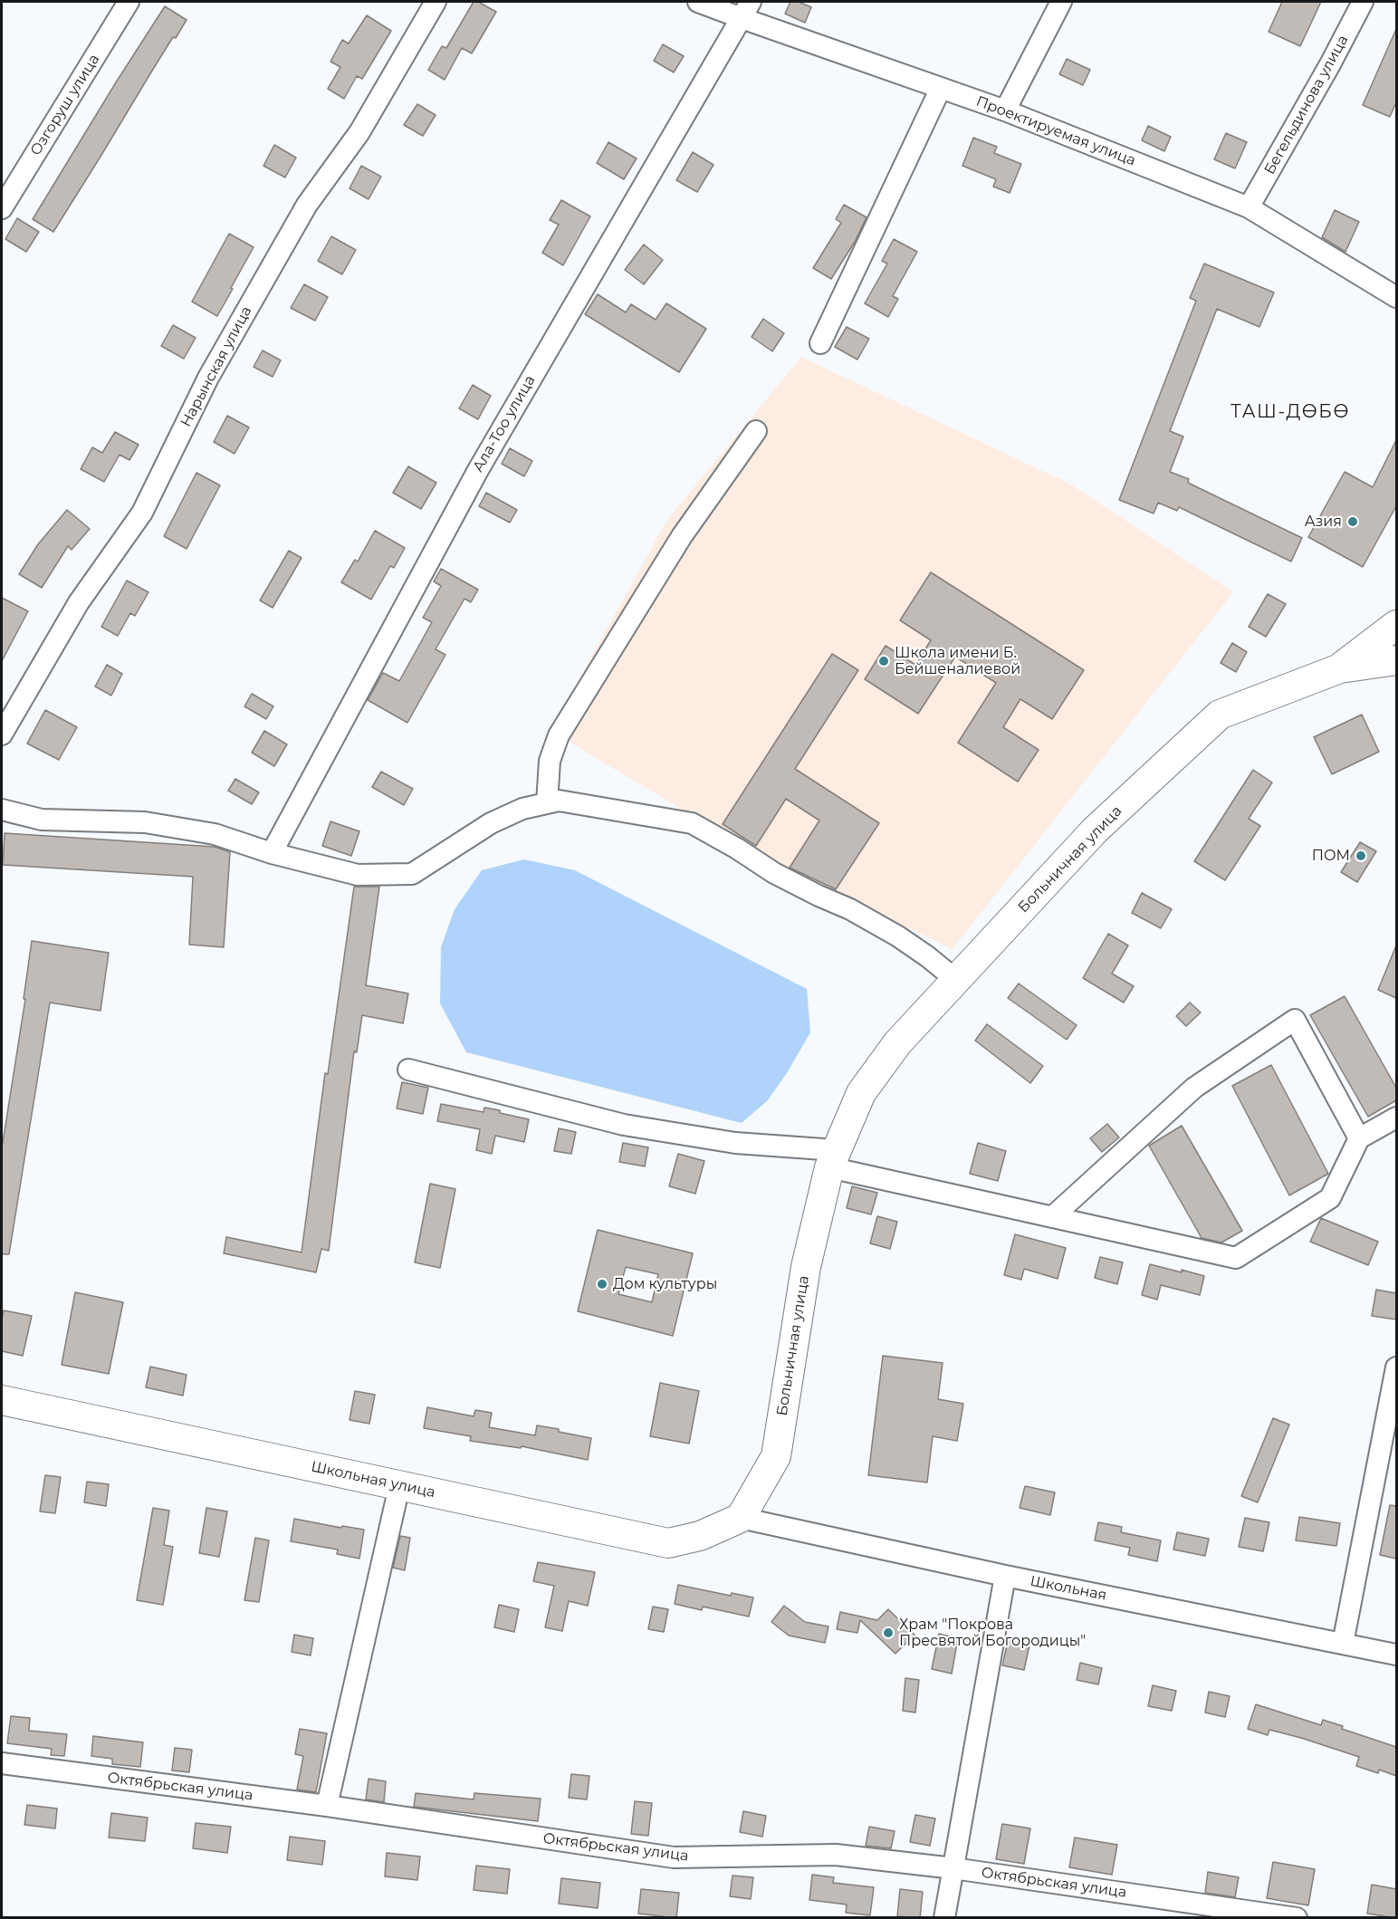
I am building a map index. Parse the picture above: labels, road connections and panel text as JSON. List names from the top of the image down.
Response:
{
  "streets": {
    "street": [
      "Озгоруш улица",
      "Бегельдинова улица",
      "Проектируемая улица",
      "Нарынская улица",
      "Ала-Тоо улица",
      "Больничная улица",
      "Школьная улица",
      "Школьная",
      "Октябрьская улица"
    ]
  },
  "crossings": [
    ["Бегельдинова улица", "Проектируемая улица"],
    ["Проектируемая улица", "Ала-Тоо улица"],
    ["Больничная улица", "Школьная улица"],
    ["Больничная улица", "Школьная"],
    ["Школьная улица", "Школьная"]
  ],
  "districts": ["ТАШ-ДӨБӨ"],
  "places": [
    "Азия",
    "Школа имени Б. Бейшеналиевой",
    "ПОМ",
    "Дом культуры",
    "Храм \"Покрова Пресвятой Богородицы\""
  ]
}
